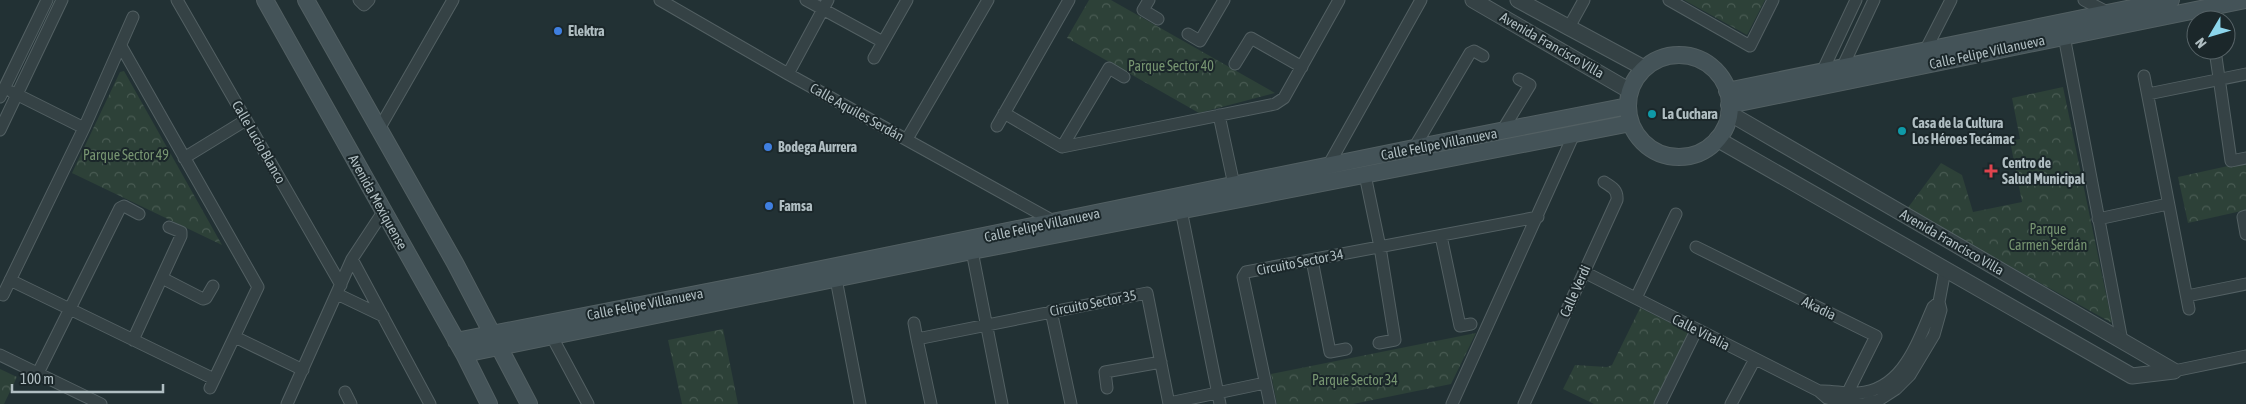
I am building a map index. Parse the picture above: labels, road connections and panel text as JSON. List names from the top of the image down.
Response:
{
  "streets": {
    "main road": ["Calle Felipe Villanueva", "Avenida Mexiquense"],
    "street": [
      "Avenida Francisco Villa",
      "Calle Aquiles Serdán",
      "Calle Lucio Blanco",
      "Circuito Sector 34",
      "Calle Verdi",
      "Circuito Sector 35",
      "Akadia",
      "Calle Vitalia"
    ]
  },
  "crossings": [
    ["Avenida Francisco Villa", "Calle Felipe Villanueva"],
    ["Avenida Francisco Villa", "Calle Vitalia"],
    ["Calle Felipe Villanueva", "Calle Aquiles Serdán"],
    ["Calle Felipe Villanueva", "Avenida Mexiquense"],
    ["Calle Verdi", "Calle Vitalia"],
    ["Akadia", "Calle Vitalia"]
  ],
  "parks": [
    "Parque Sector 40",
    "Parque Sector 49",
    "Parque Carmen Serdán",
    "Parque Sector 34"
  ],
  "places": {
    "other": [
      "Elektra",
      "La Cuchara",
      "Casa de la Cultura Los Héroes Tecámac",
      "Bodega Aurrera",
      "Famsa"
    ],
    "health": ["Centro de Salud Municipal"]
  },
  "scale_bar": "100 m",
  "north": "bottom left"
}
